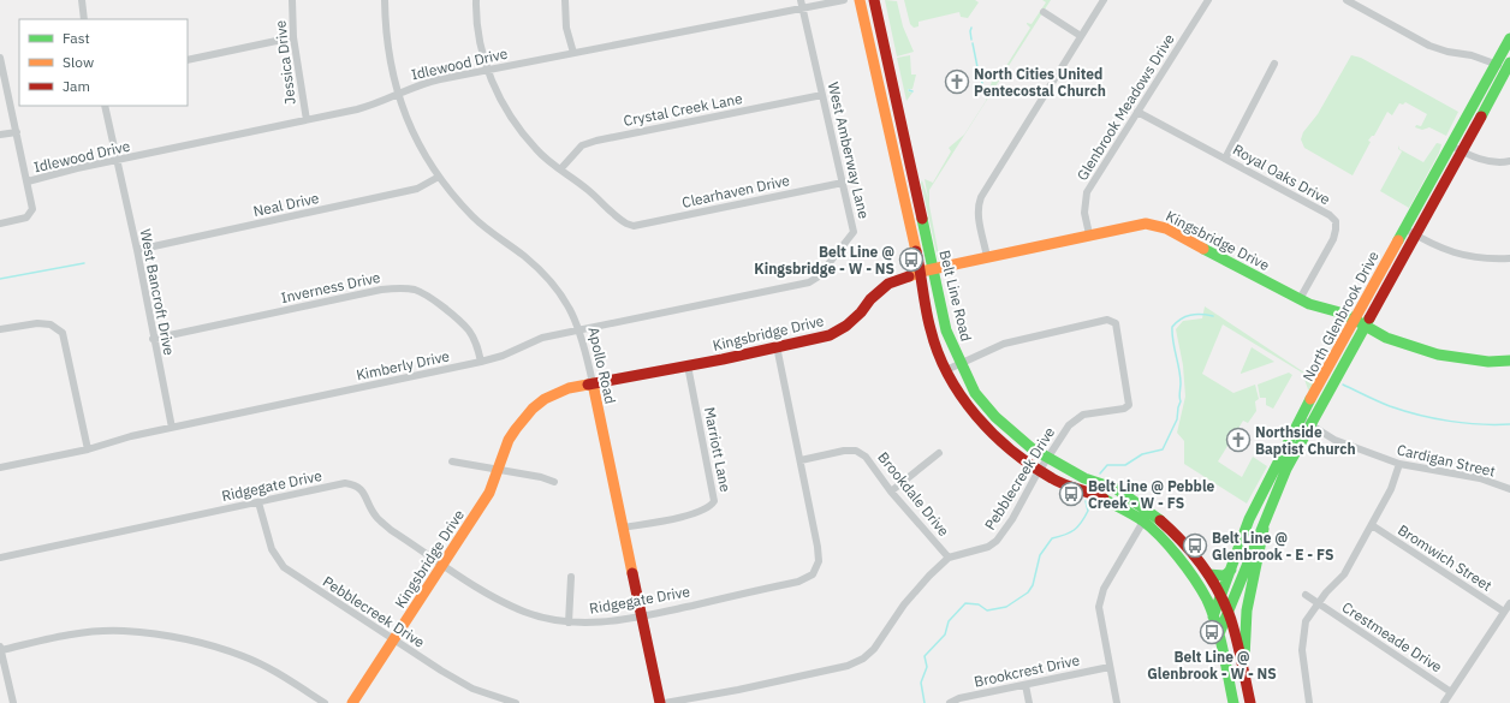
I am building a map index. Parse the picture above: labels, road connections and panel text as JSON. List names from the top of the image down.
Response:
{
  "streets": {
    "main road": [
      "Kingsbridge Drive",
      "Belt Line Road",
      "North Glenbrook Drive",
      "Apollo Road"
    ],
    "street": [
      "Jessica Drive",
      "Idlewood Drive",
      "Glenbrook Meadows Drive",
      "Crystal Creek Lane",
      "West Amberway Lane",
      "Royal Oaks Drive",
      "Clearhaven Drive",
      "Neal Drive",
      "Inverness Drive",
      "West Bancroft Drive",
      "Kimberly Drive",
      "Marriott Lane",
      "Cardigan Street",
      "Pebblecreek Drive",
      "Ridgegate Drive",
      "Brookdale Drive",
      "Bromwich Street",
      "Crestmeade Drive",
      "Brookcrest Drive"
    ]
  },
  "crossings": [
    ["Jessica Drive", "Idlewood Drive"],
    ["Idlewood Drive", "West Amberway Lane"],
    ["Idlewood Drive", "West Bancroft Drive"],
    ["Idlewood Drive", "Apollo Road"],
    ["Glenbrook Meadows Drive", "Royal Oaks Drive"],
    ["Glenbrook Meadows Drive", "Kingsbridge Drive"],
    ["Crystal Creek Lane", "West Amberway Lane"],
    ["Crystal Creek Lane", "Clearhaven Drive"],
    ["West Amberway Lane", "Clearhaven Drive"],
    ["West Amberway Lane", "Kimberly Drive"],
    ["Royal Oaks Drive", "Kingsbridge Drive"],
    ["Neal Drive", "West Bancroft Drive"],
    ["Neal Drive", "Apollo Road"],
    ["Kingsbridge Drive", "Belt Line Road"],
    ["Kingsbridge Drive", "North Glenbrook Drive"],
    ["Kingsbridge Drive", "Apollo Road"],
    ["Kingsbridge Drive", "Marriott Lane"],
    ["Kingsbridge Drive", "Pebblecreek Drive"],
    ["Kingsbridge Drive", "Ridgegate Drive"],
    ["Inverness Drive", "West Bancroft Drive"],
    ["Inverness Drive", "Kimberly Drive"],
    ["West Bancroft Drive", "Kimberly Drive"],
    ["Belt Line Road", "North Glenbrook Drive"],
    ["Belt Line Road", "Pebblecreek Drive"],
    ["North Glenbrook Drive", "Cardigan Street"],
    ["Kimberly Drive", "Apollo Road"],
    ["Apollo Road", "Marriott Lane"],
    ["Apollo Road", "Ridgegate Drive"],
    ["Pebblecreek Drive", "Ridgegate Drive"],
    ["Pebblecreek Drive", "Brookdale Drive"],
    ["Ridgegate Drive", "Brookdale Drive"]
  ],
  "places": {
    "church": ["North Cities United Pentecostal Church", "Northside Baptist Church"],
    "bus stop": [
      "Belt Line @ Kingsbridge - W - NS",
      "Belt Line @ Pebble Creek - W - FS",
      "Belt Line @ Glenbrook - E - FS",
      "Belt Line @ Glenbrook - W - NS"
    ]
  },
  "legend": ["Fast", "Slow", "Jam"]
}
